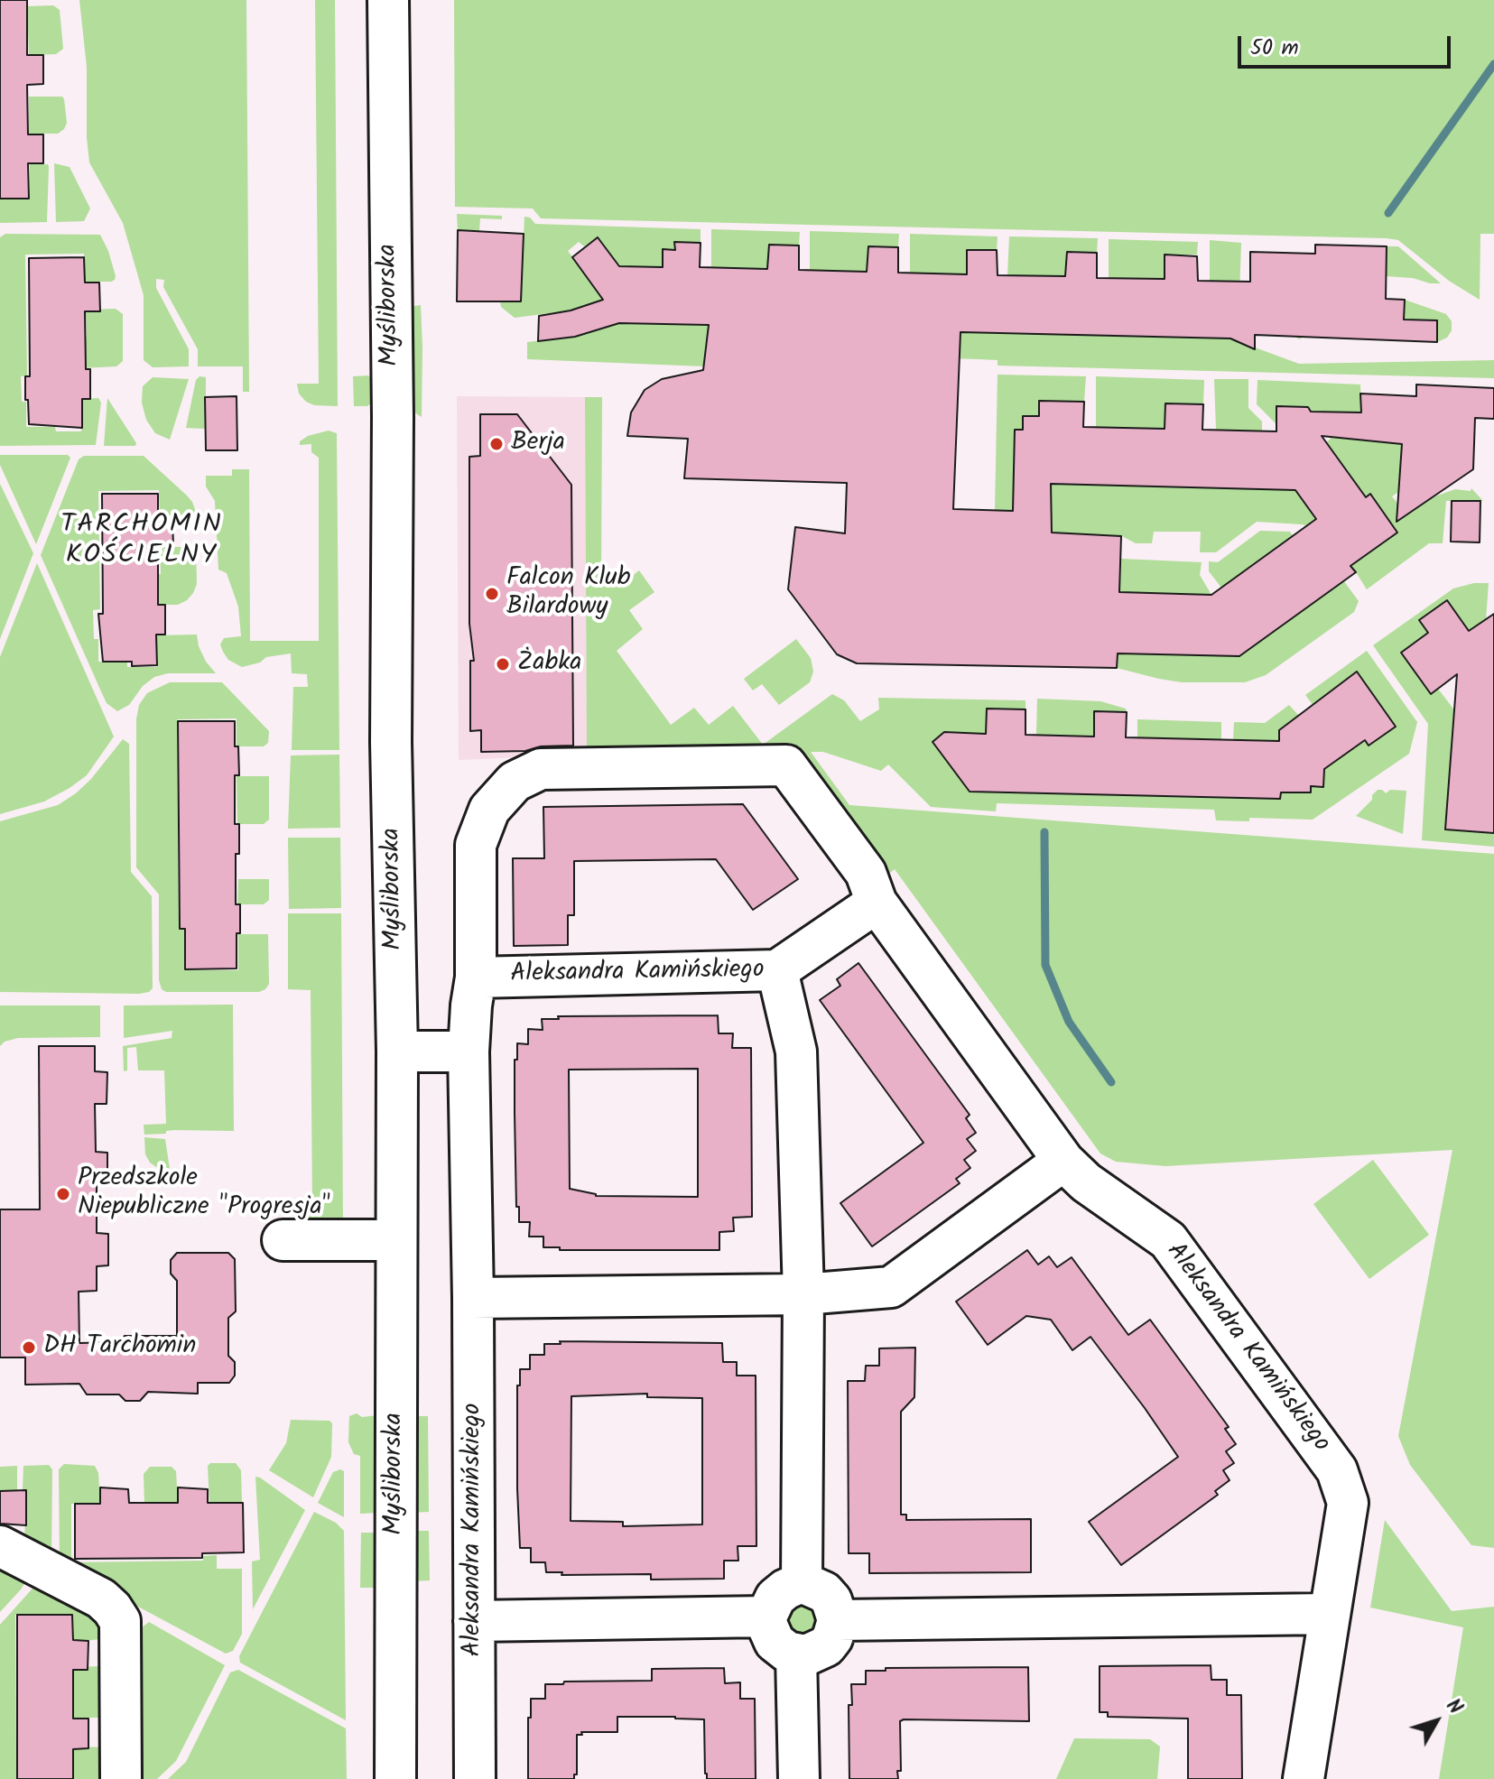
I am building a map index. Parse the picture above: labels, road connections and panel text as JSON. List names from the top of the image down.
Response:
{
  "streets": {
    "street": ["Myśliborska", "Aleksandra Kamińskiego"]
  },
  "districts": ["TARCHOMIN KOŚCIELNY"],
  "places": [
    "Berja",
    "Falcon Klub Bilardowy",
    "Żabka",
    "Przedszkole Niepubliczne \"Progresja\"",
    "DH Tarchomin"
  ],
  "scale_bar": "50 m",
  "north": "top right"
}
